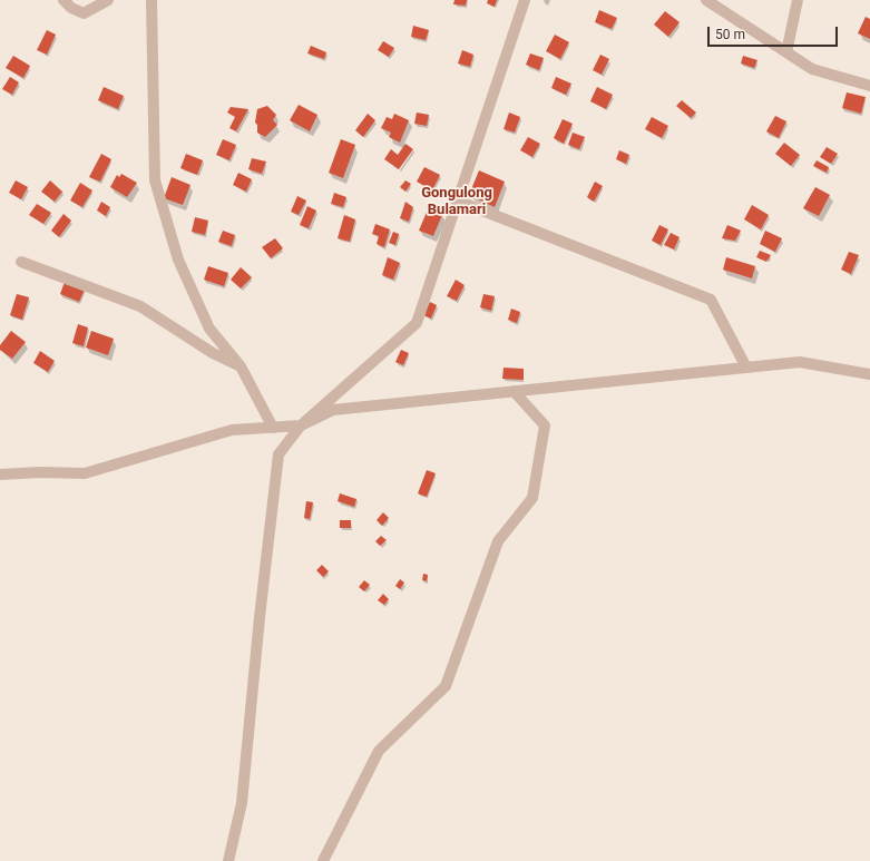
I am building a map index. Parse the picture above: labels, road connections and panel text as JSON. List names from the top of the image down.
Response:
{
  "districts": ["Gongulong Bulamari"],
  "scale_bar": "50 m"
}
